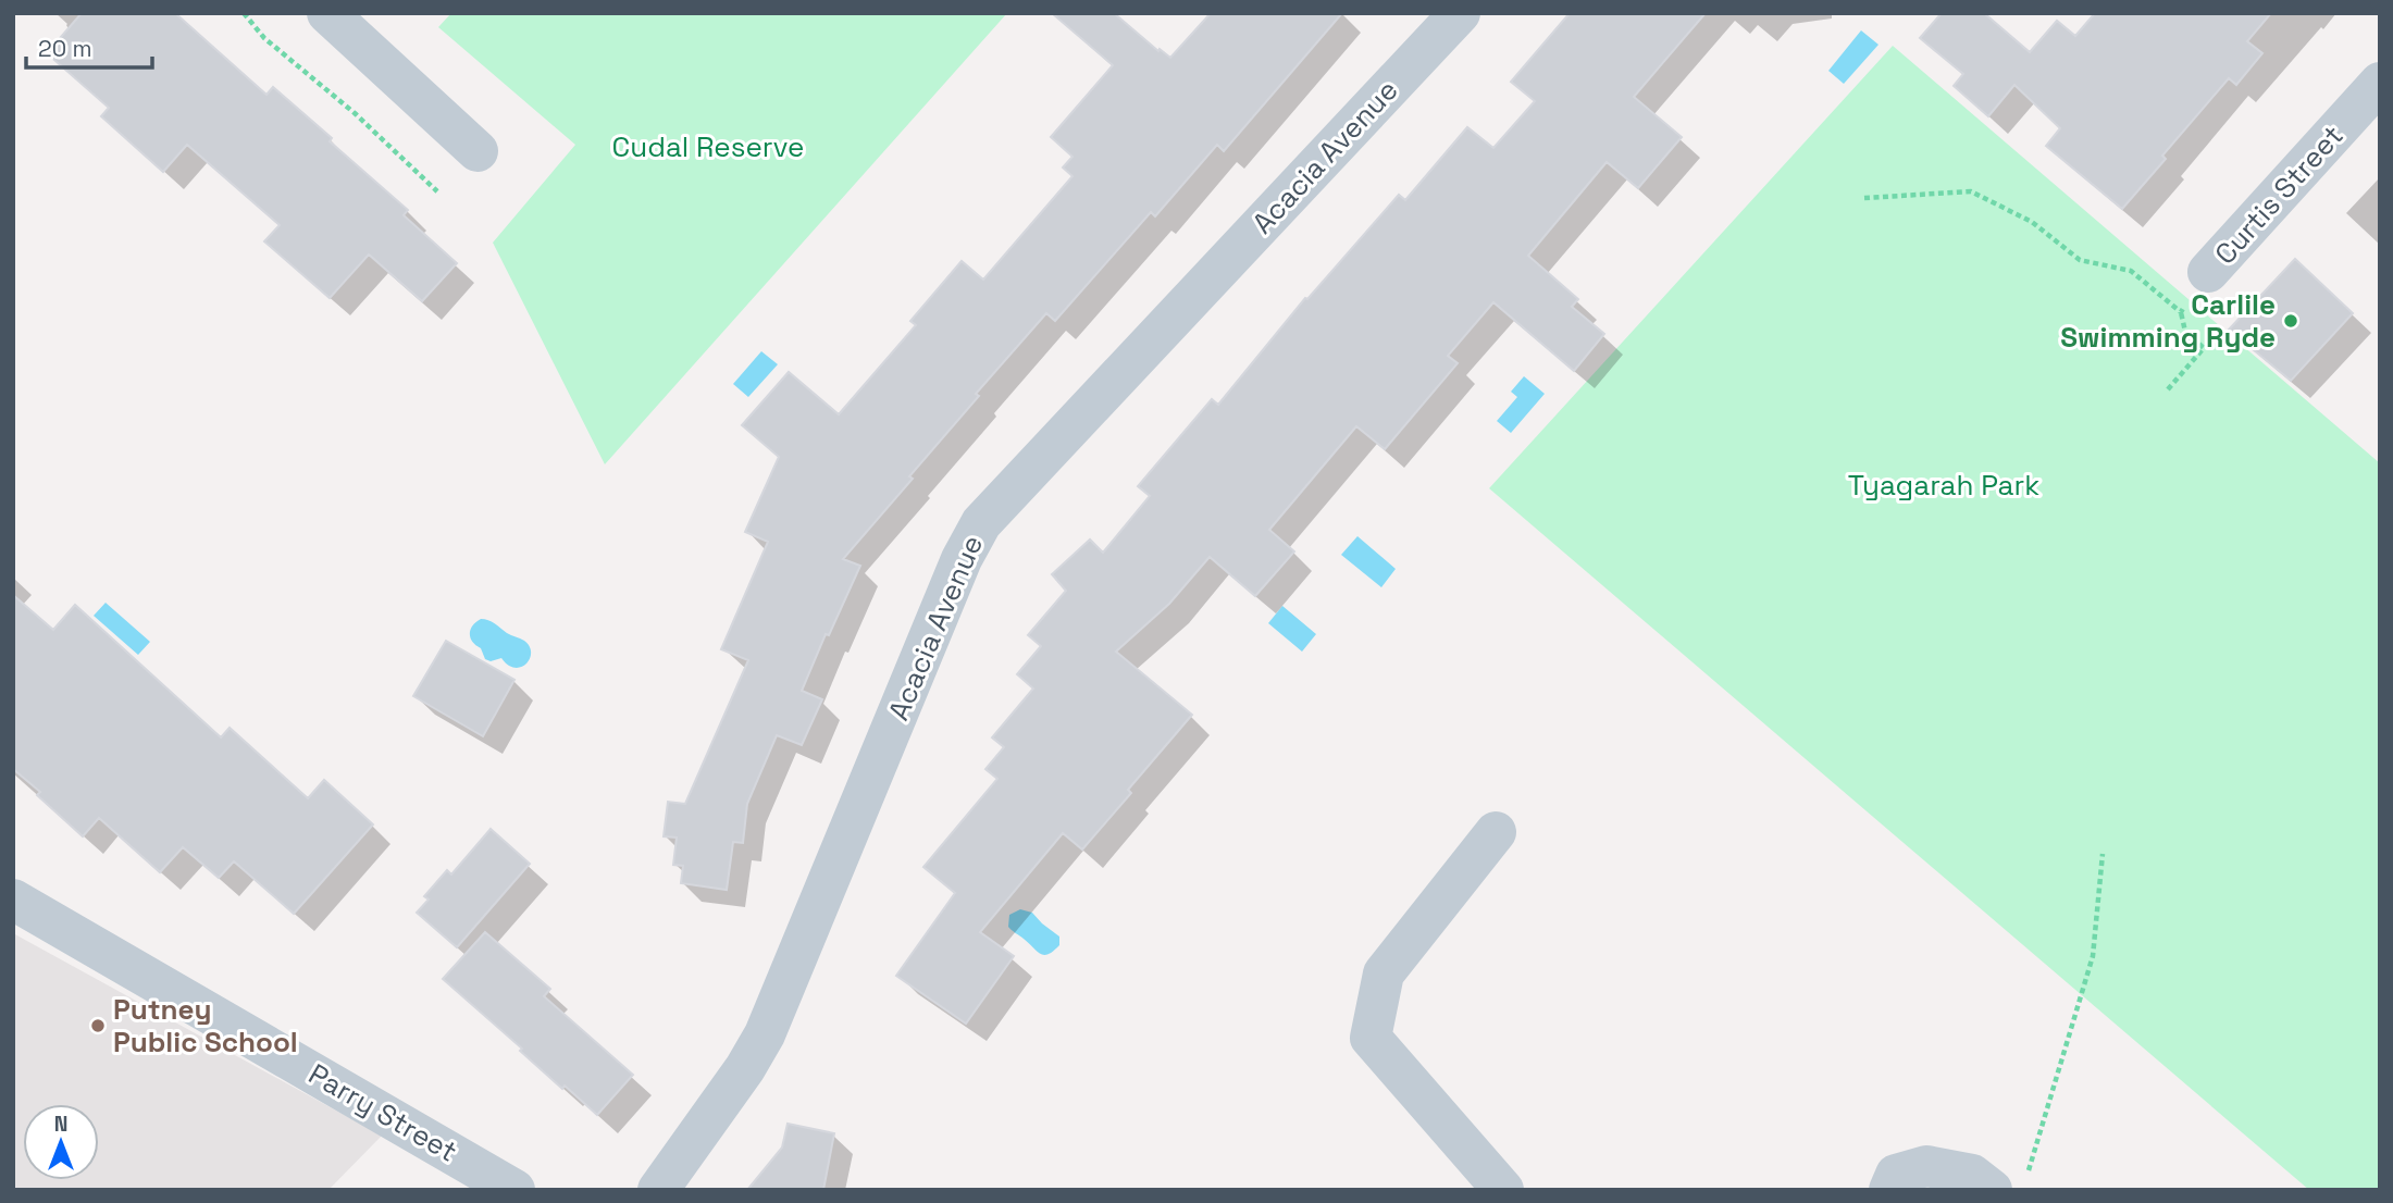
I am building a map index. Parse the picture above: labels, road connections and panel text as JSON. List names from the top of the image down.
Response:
{
  "streets": {
    "street": ["Acacia Avenue", "Curtis Street", "Parry Street"]
  },
  "parks": ["Cudal Reserve", "Tyagarah Park"],
  "places": ["Carlile Swimming Ryde", "Putney Public School"],
  "scale_bar": "20 m",
  "north": "top"
}
